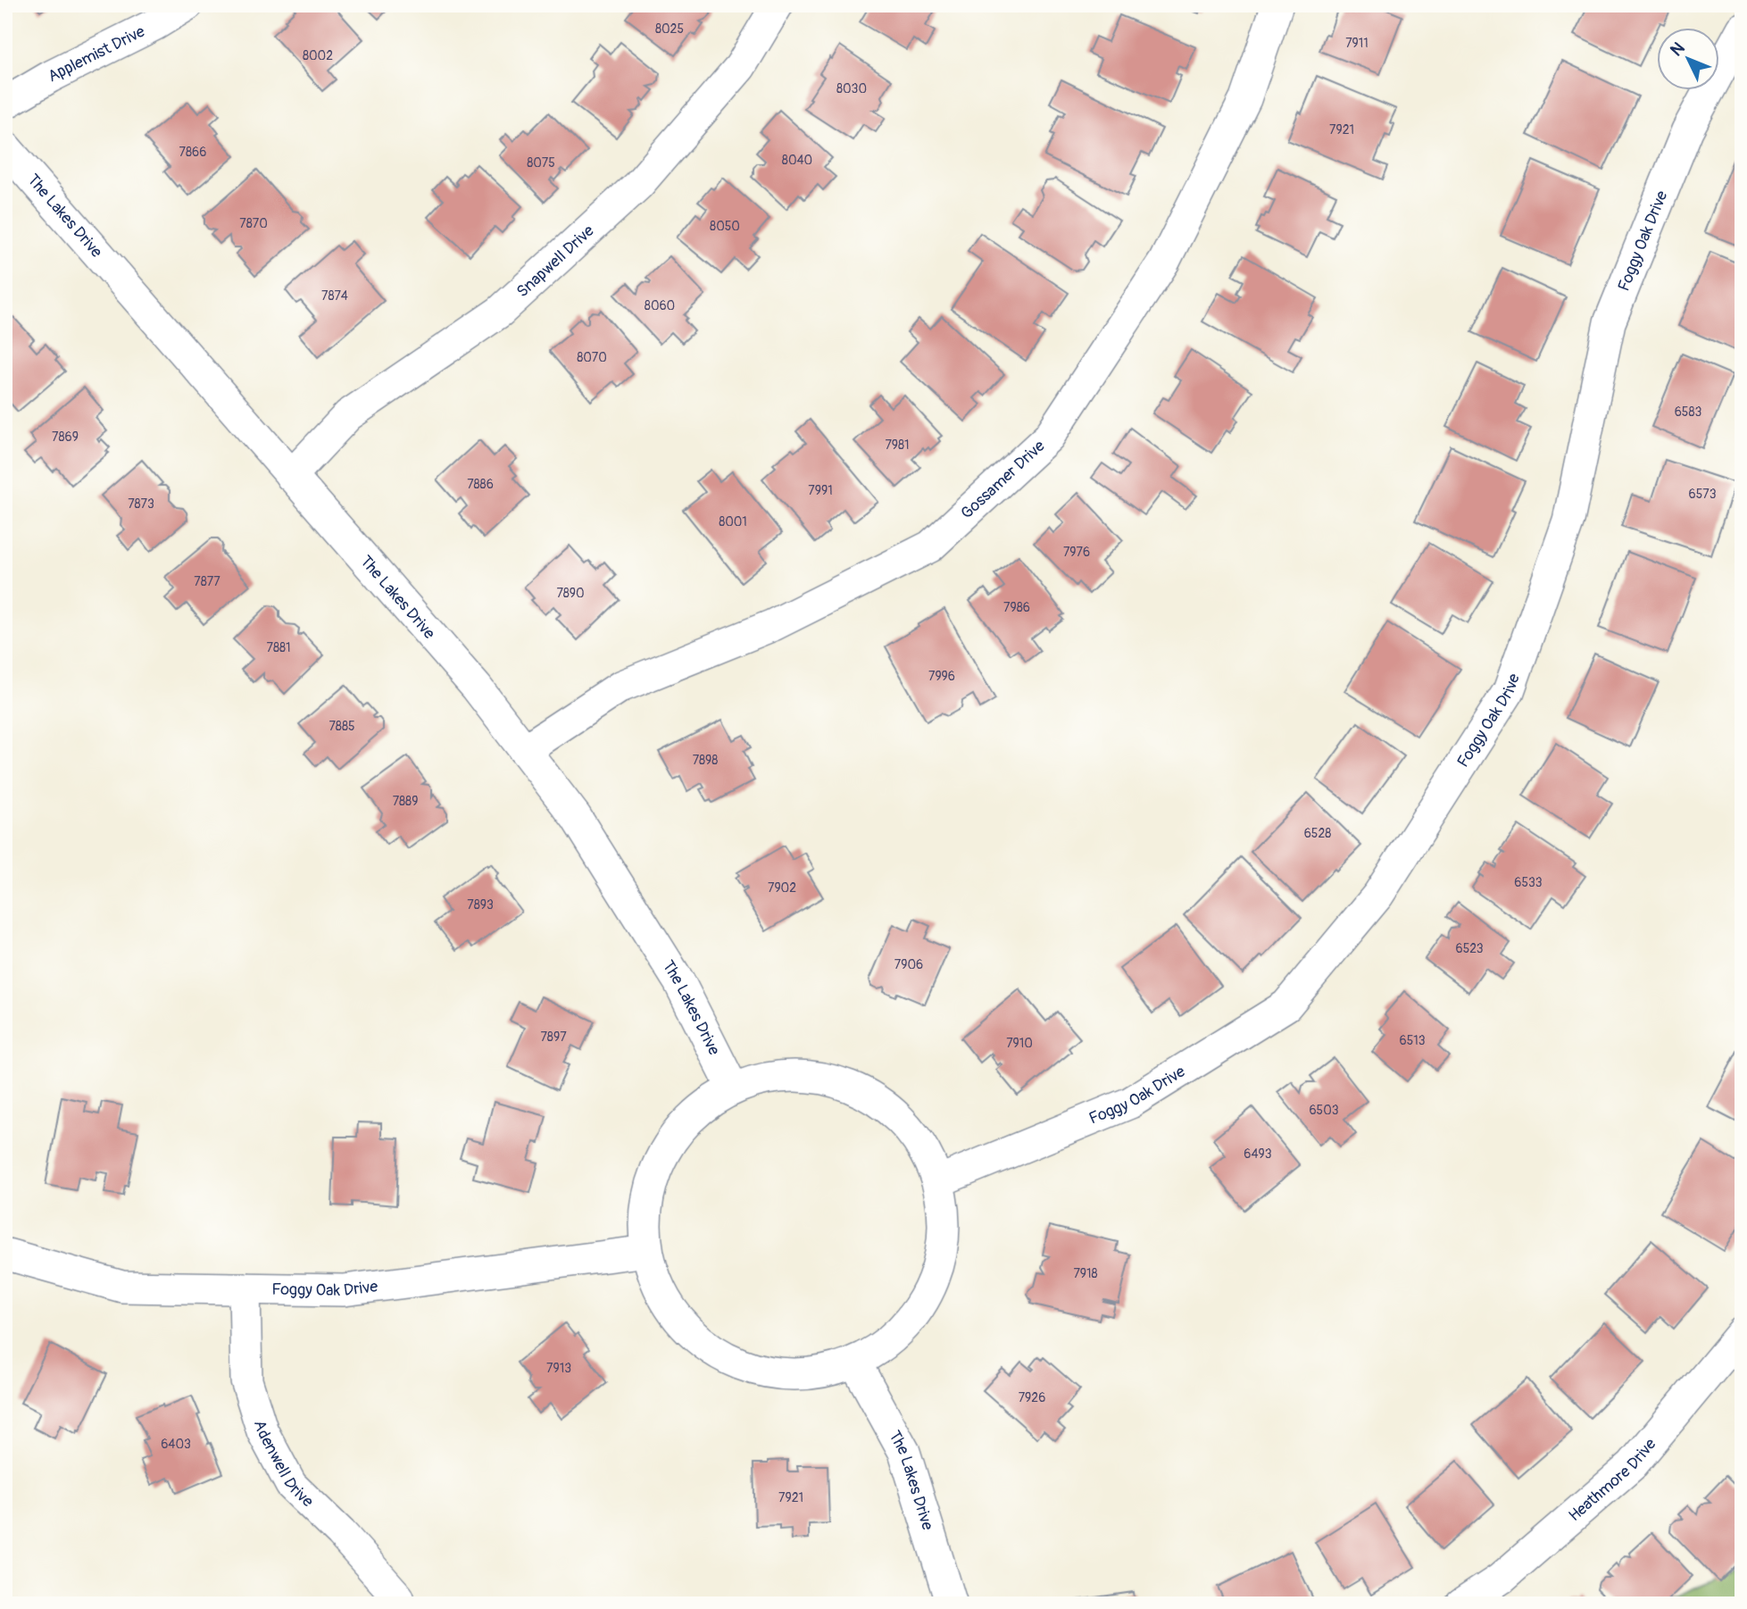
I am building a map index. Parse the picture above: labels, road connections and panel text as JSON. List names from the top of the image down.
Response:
{
  "streets": {
    "street": [
      "Applemist Drive",
      "The Lakes Drive",
      "Foggy Oak Drive",
      "Snapwell Drive",
      "Gossamer Drive",
      "Adenwell Drive",
      "Heathmore Drive"
    ]
  },
  "crossings": [
    ["The Lakes Drive", "Snapwell Drive"],
    ["The Lakes Drive", "Gossamer Drive"],
    ["Foggy Oak Drive", "Adenwell Drive"]
  ],
  "house_numbers": [
    "8025",
    "7911",
    "8002",
    "8030",
    "7921",
    "7866",
    "8040",
    "8075",
    "7870",
    "8050",
    "7874",
    "8060",
    "8070",
    "6583",
    "7869",
    "7981",
    "7886",
    "7991",
    "6573",
    "7873",
    "8001",
    "7976",
    "7877",
    "7890",
    "7986",
    "7881",
    "7996",
    "7885",
    "7898",
    "7889",
    "6528",
    "6533",
    "7902",
    "7893",
    "6523",
    "7906",
    "7897",
    "6513",
    "7910",
    "6503",
    "6493",
    "7918",
    "7913",
    "7926",
    "6403",
    "7921"
  ],
  "north": "top left"
}
